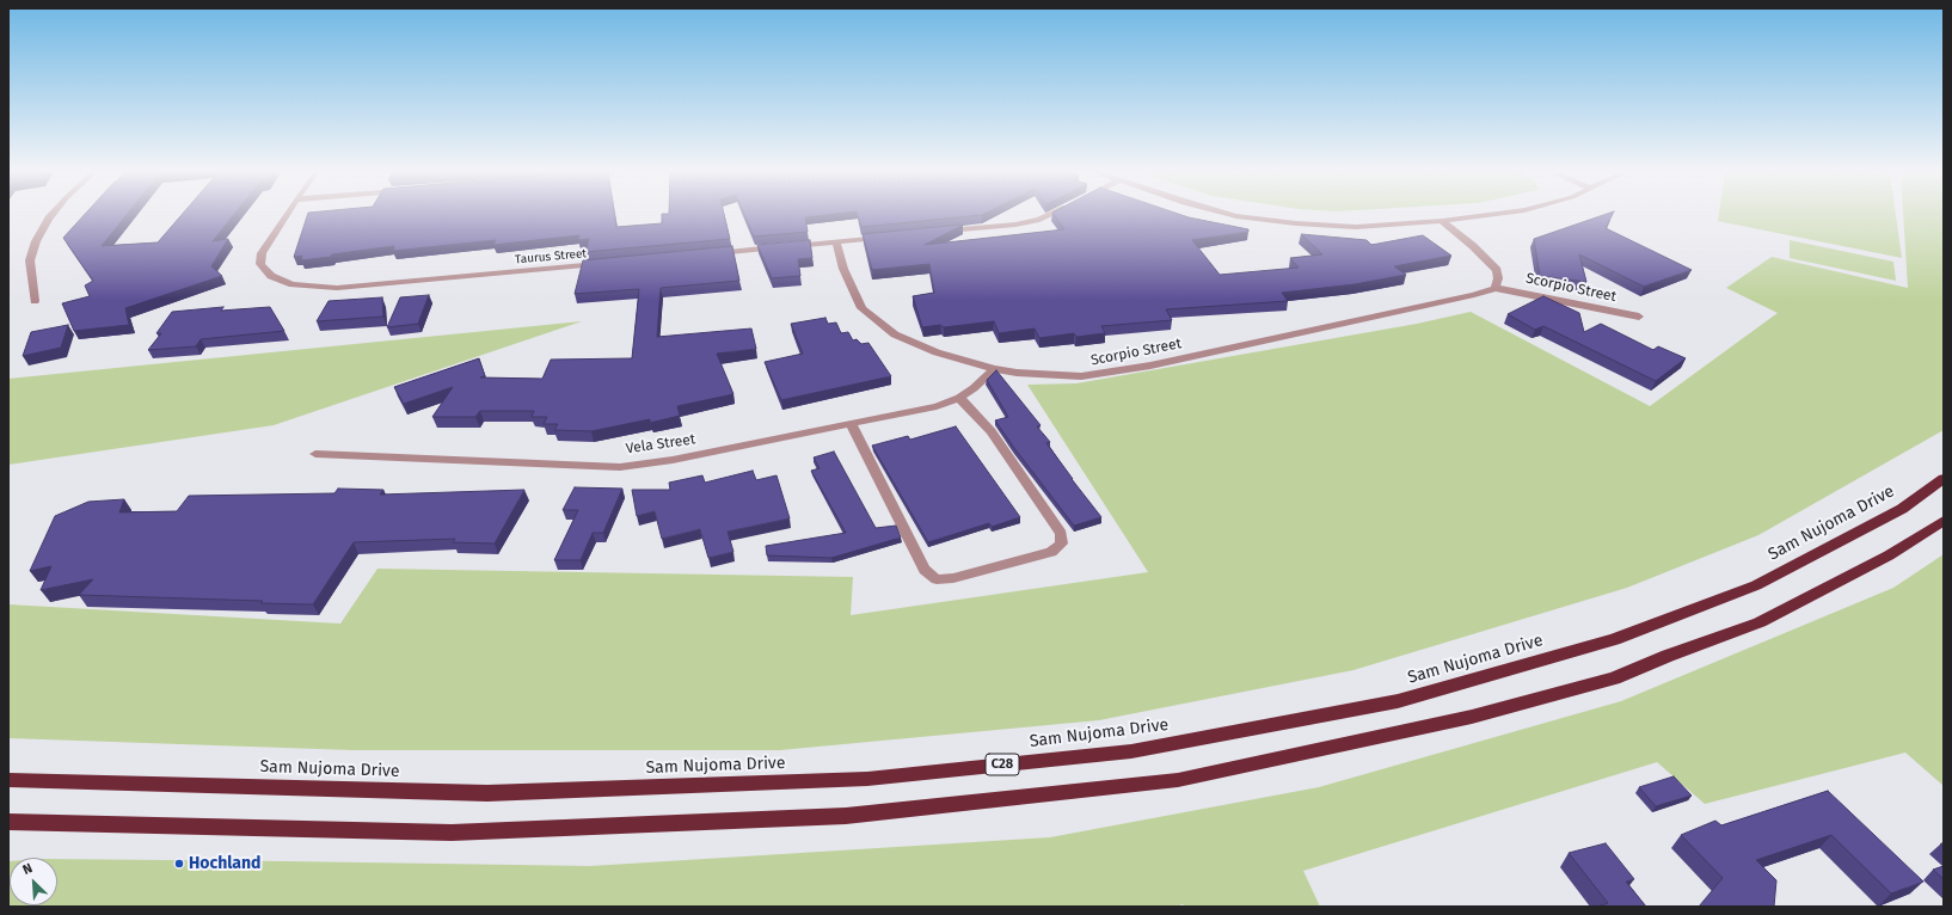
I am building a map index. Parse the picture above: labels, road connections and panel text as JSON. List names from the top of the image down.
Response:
{
  "streets": {
    "highway": ["Sam Nujoma Drive", "C28"],
    "street": ["Taurus Street", "Scorpio Street", "Vela Street"]
  },
  "crossings": [
    ["Scorpio Street", "Vela Street"]
  ],
  "places": ["Hochland"],
  "north": "top left"
}
